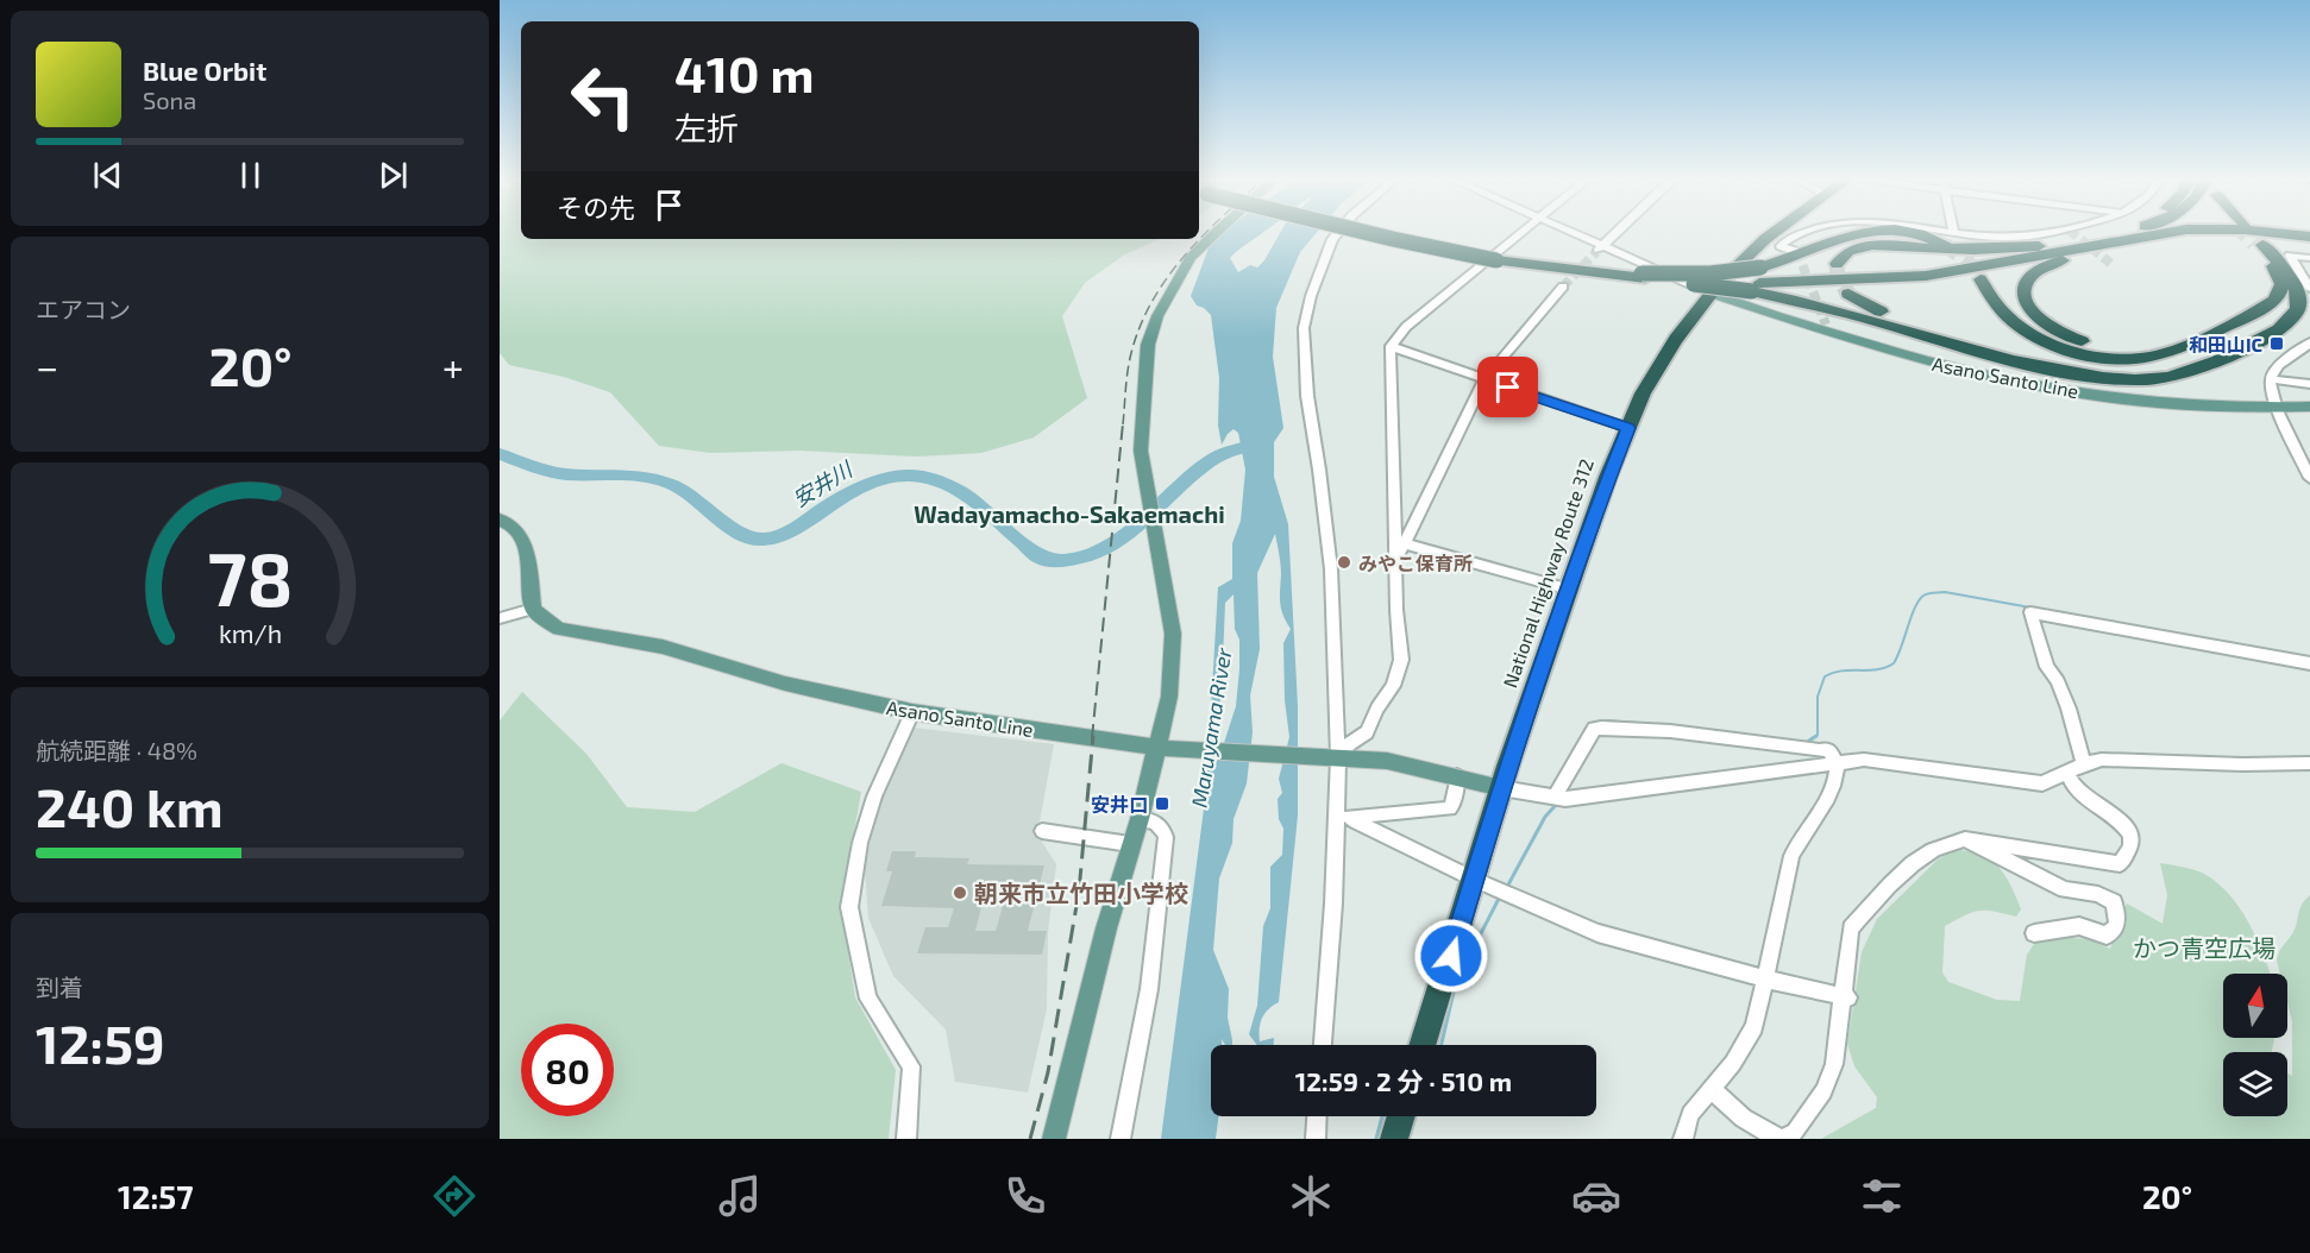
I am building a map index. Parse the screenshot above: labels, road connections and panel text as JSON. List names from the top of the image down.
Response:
{
  "streets": {
    "highway": ["National Highway Route 312"],
    "main road": ["Asano Santo Line"]
  },
  "crossings": [
    ["Asano Santo Line", "National Highway Route 312"]
  ],
  "districts": ["Wadayamacho-Sakaemachi"],
  "water": ["安井川", "Maruyama River"],
  "parks": ["かつ青空広場"],
  "places": {
    "transit": ["和田山IC", "安井口"],
    "other": ["みやこ保育所", "朝来市立竹田小学校"]
  },
  "north": "top",
  "page": {
    "turn": ["410 m", "左折"],
    "song": ["Blue Orbit", "Sona"],
    "then": "その先",
    "tile": [
      "エアコン",
      ["航続距離 · 48%", "240 km"],
      ["到着", "12:59"]
    ],
    "heat": ["−", "20°", "+"],
    "limit": "80",
    "trip": "12:59 · 2 分 · 510 m",
    "tabs": ["12:57", "20°"],
    "gauge": ["78", "km/h"]
  }
}
